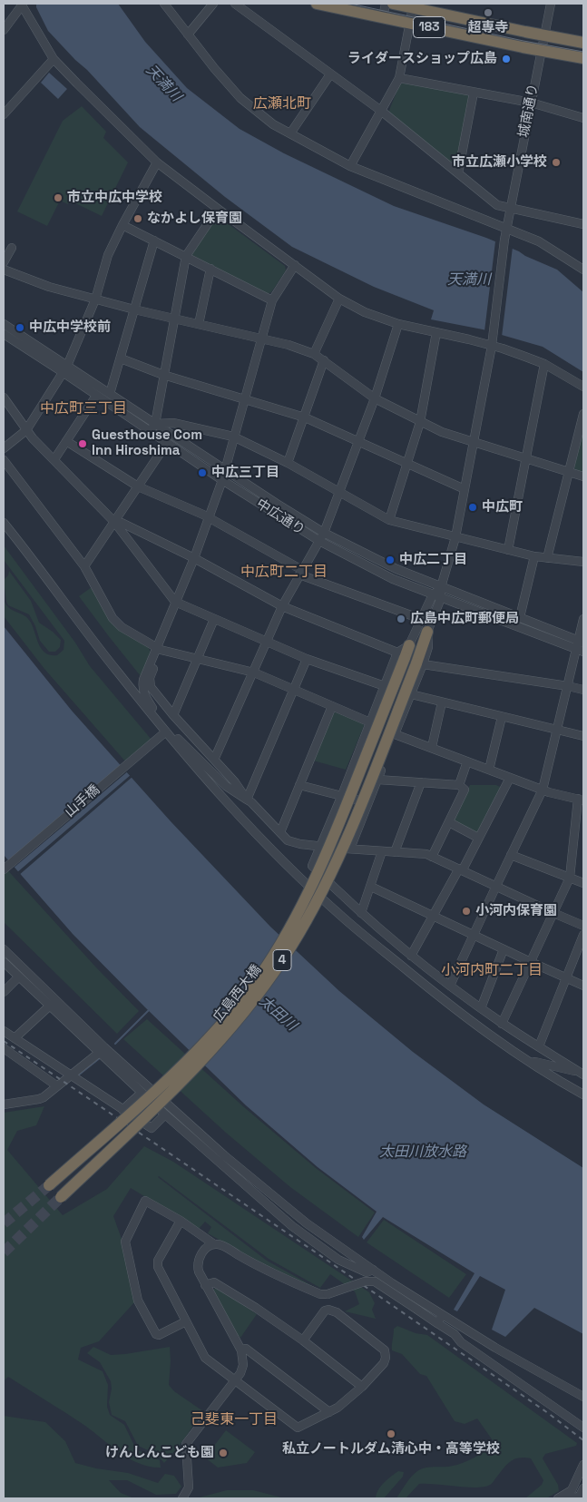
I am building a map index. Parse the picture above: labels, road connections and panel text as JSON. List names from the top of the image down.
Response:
{
  "streets": {
    "highway": ["183", "4", "広島西大橋"],
    "street": ["城南通り", "中広通り", "山手橋"]
  },
  "crossings": [
    ["183", "城南通り"],
    ["城南通り", "中広通り"],
    ["4", "広島西大橋"]
  ],
  "districts": [
    "広瀬北町",
    "中広町三丁目",
    "中広町二丁目",
    "小河内町二丁目",
    "己斐東一丁目"
  ],
  "water": ["天満川", "太田川", "太田川放水路"],
  "places": [
    "超専寺",
    "ライダースショップ広島",
    "市立広瀬小学校",
    "市立中広中学校",
    "なかよし保育園",
    "中広中学校前",
    "Guesthouse Com Inn Hiroshima",
    "中広三丁目",
    "中広町",
    "中広二丁目",
    "広島中広町郵便局",
    "小河内保育園",
    "私立ノートルダム清心中・高等学校",
    "けんしんこども園"
  ]
}
